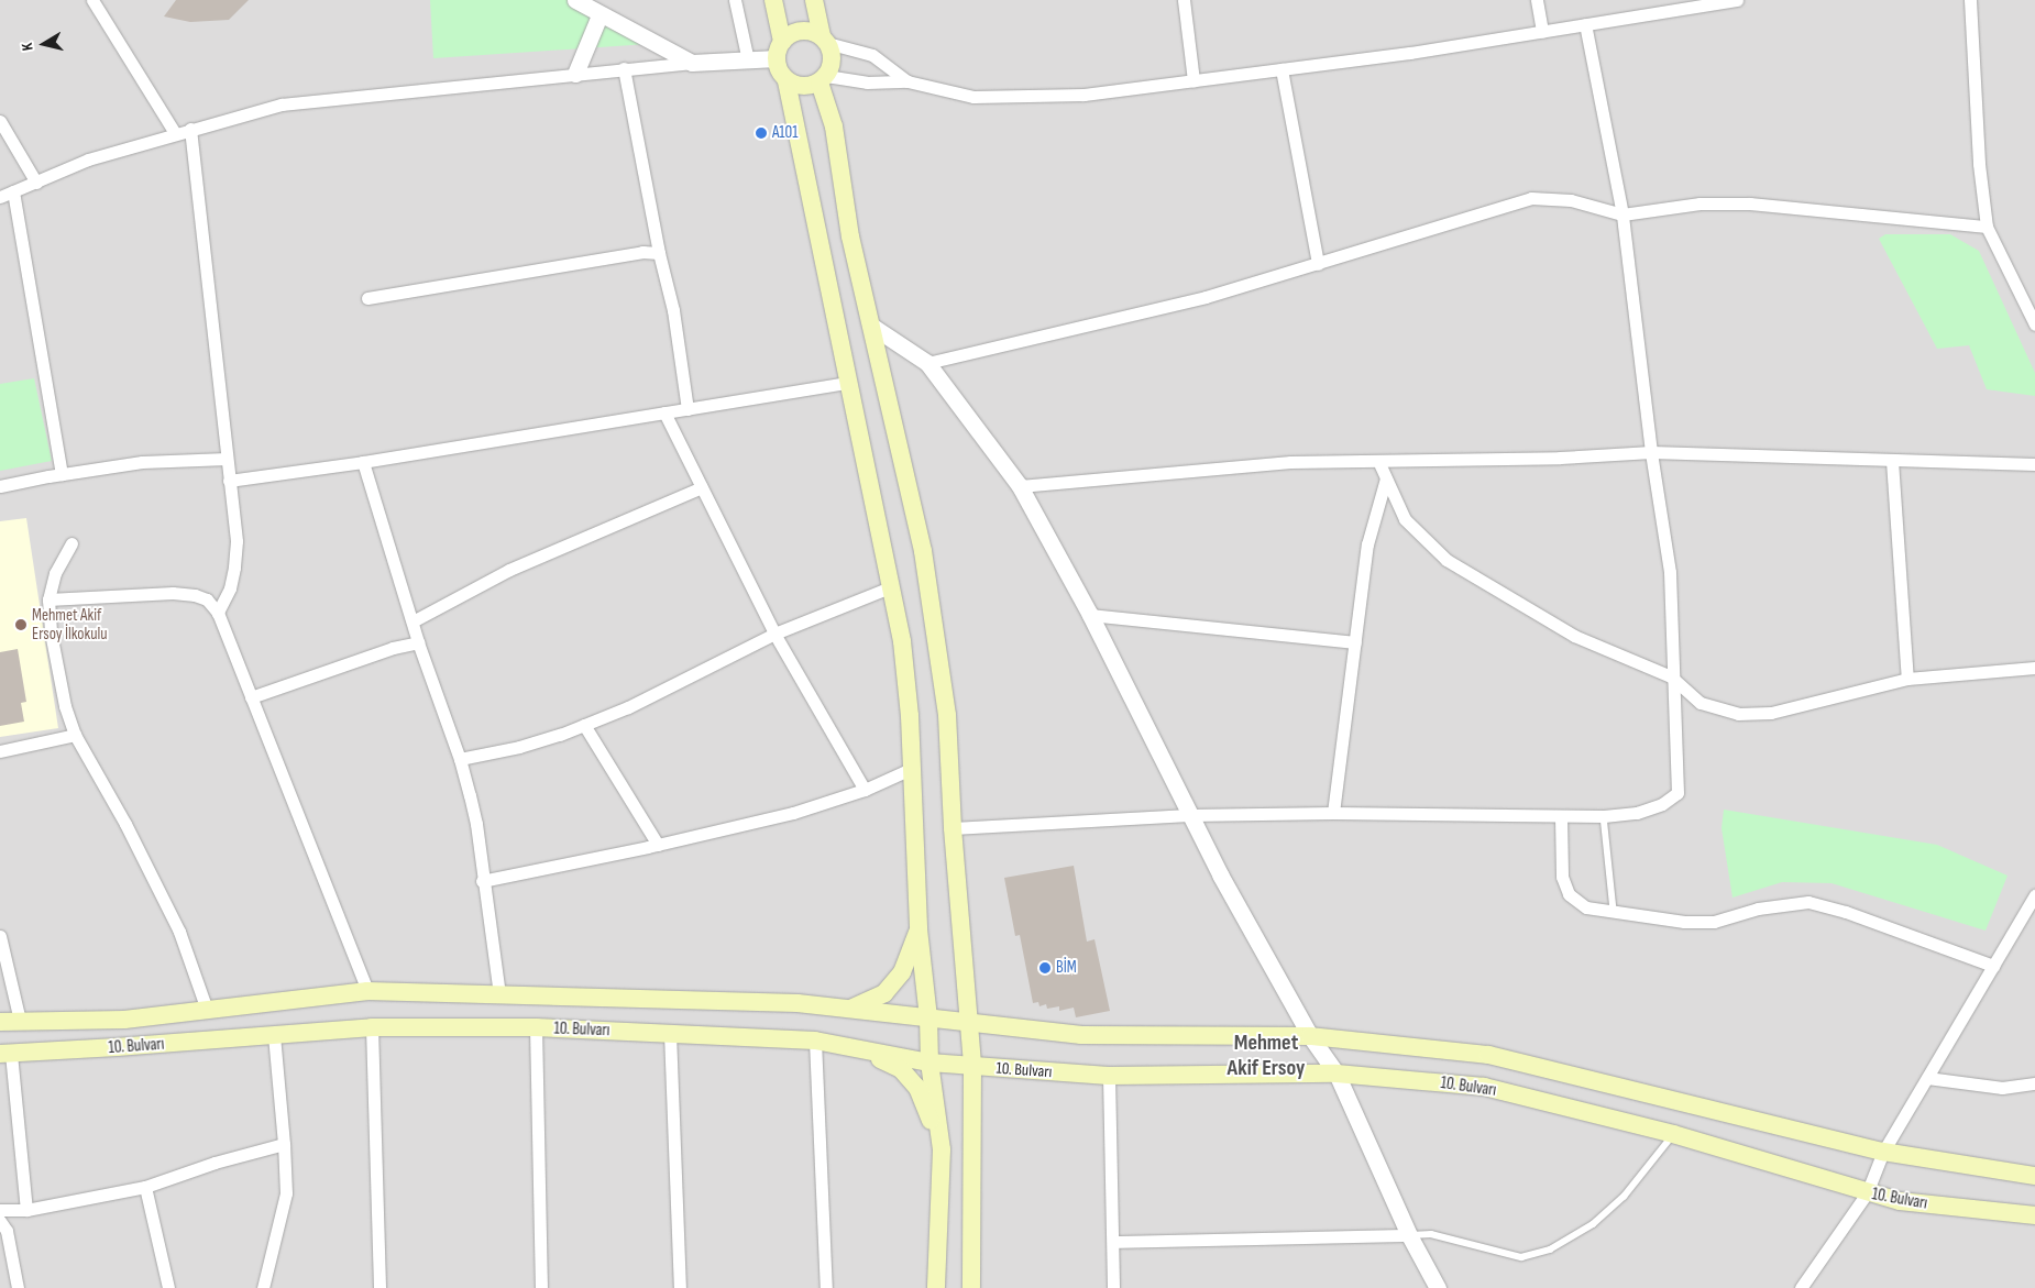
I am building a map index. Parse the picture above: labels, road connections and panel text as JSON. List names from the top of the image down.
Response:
{
  "streets": {
    "main road": ["10. Bulvarı"]
  },
  "districts": ["Mehmet Akif Ersoy"],
  "places": ["A101", "Mehmet Akif Ersoy İlkokulu", "BİM"],
  "north": "left"
}
